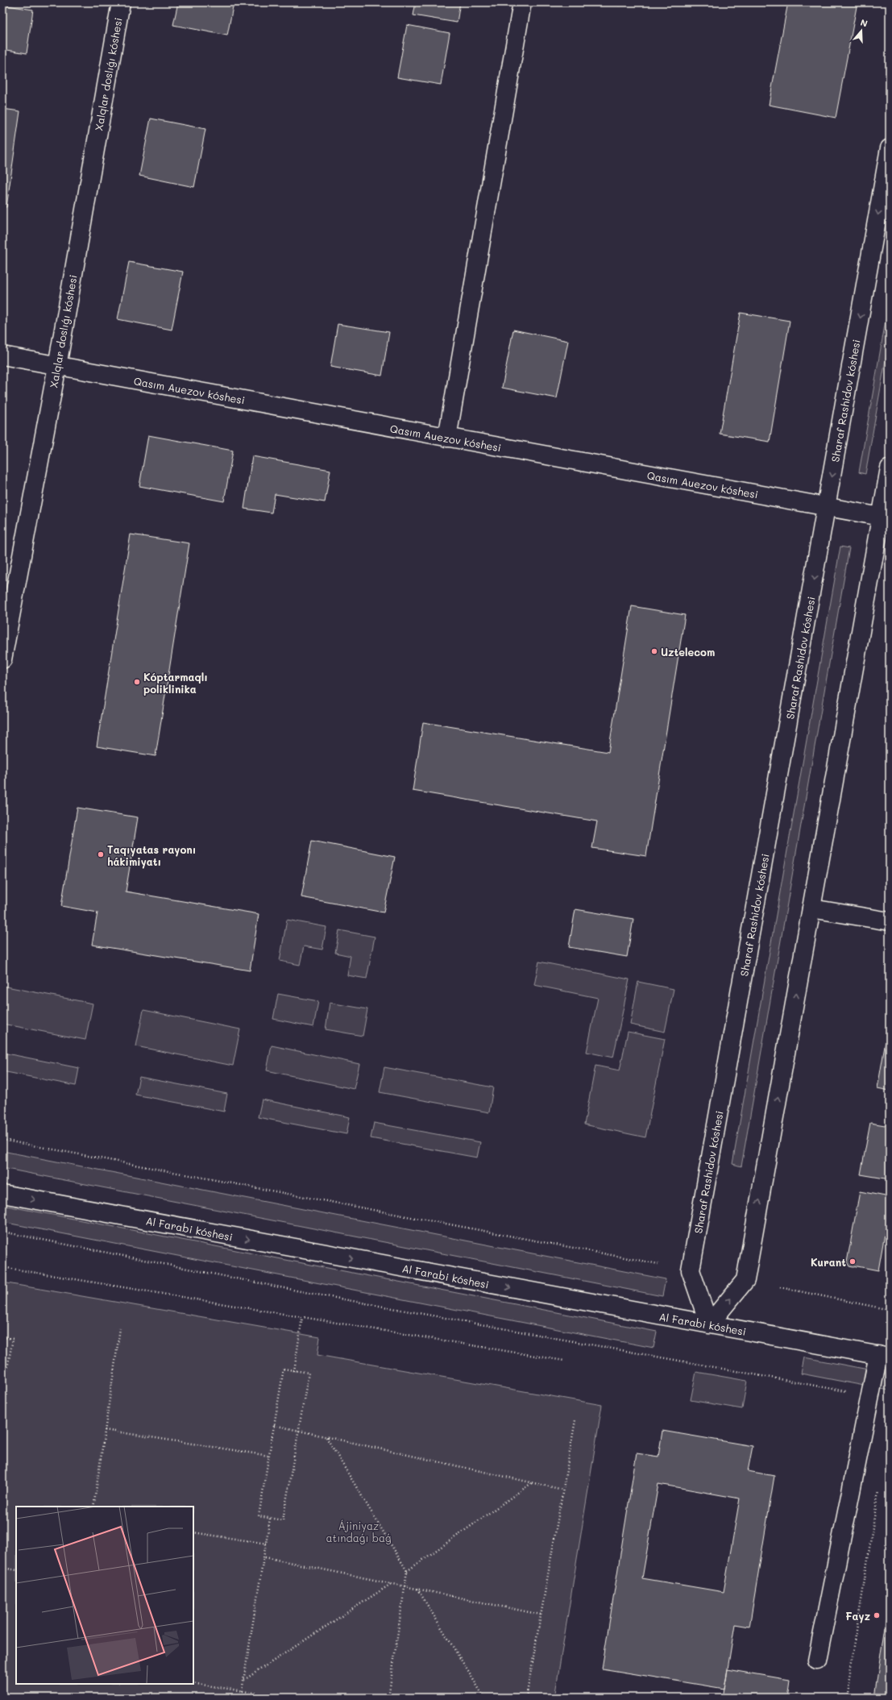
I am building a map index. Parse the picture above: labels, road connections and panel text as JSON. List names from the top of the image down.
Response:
{
  "streets": {
    "street": [
      "Xalqlar doslıǵı kóshesi",
      "Qasım Auezov kóshesi",
      "Sharaf Rashidov kóshesi",
      "Al Farabi kóshesi"
    ]
  },
  "crossings": [
    ["Xalqlar doslıǵı kóshesi", "Qasım Auezov kóshesi"],
    ["Qasım Auezov kóshesi", "Sharaf Rashidov kóshesi"],
    ["Sharaf Rashidov kóshesi", "Al Farabi kóshesi"]
  ],
  "one_way": ["Al Farabi kóshesi"],
  "parks": ["Ájiniyaz atındaǵı baǵ"],
  "places": [
    "Uztelecom",
    "Kóptarmaqlı poliklinika",
    "Taqıyatas rayonı hákimiyatı",
    "Kurant",
    "Fayz"
  ],
  "north": "top"
}
